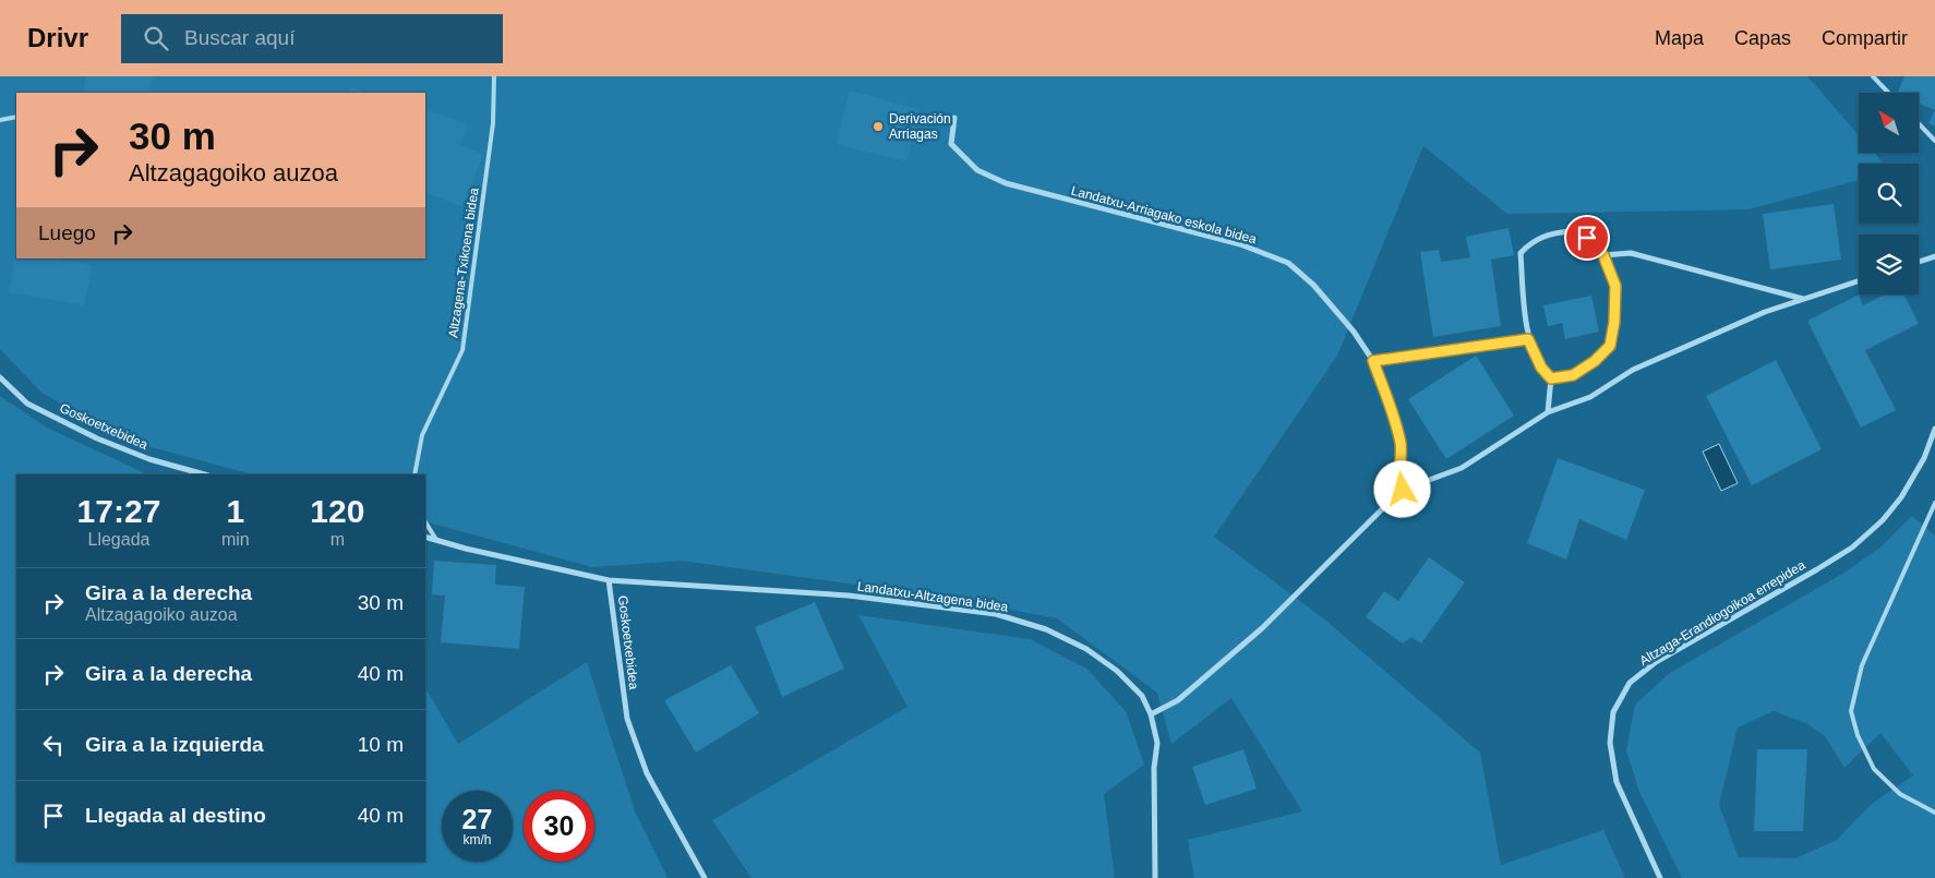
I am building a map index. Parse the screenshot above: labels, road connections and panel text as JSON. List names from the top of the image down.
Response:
{
  "streets": {
    "street": [
      "Landatxu-Arriagako eskola bidea",
      "Goskoetxebidea",
      "Landatxu-Altzagena bidea",
      "Altzaga-Erandiogoikoa errepidea"
    ],
    "lane": ["Altzagena-Txikoena bidea"]
  },
  "crossings": [
    ["Goskoetxebidea", "Landatxu-Altzagena bidea"]
  ],
  "places": ["Derivación Arriagas"],
  "north": "top left",
  "page": {
    "header": "Drivr",
    "search": "Buscar aquí",
    "nav": ["Mapa", "Capas", "Compartir"],
    "turn": ["30 m", "Altzagagoiko auzoa"],
    "then": "Luego",
    "eta": [
      "17:27",
      "Llegada",
      "1",
      "min",
      "120",
      "m"
    ],
    "list": [
      {
        "name": "Gira a la derecha",
        "note": "Altzagagoiko auzoa",
        "value": "30 m"
      },
      {
        "name": "Gira a la derecha",
        "value": "40 m"
      },
      {
        "name": "Gira a la izquierda",
        "value": "10 m"
      },
      {
        "name": "Llegada al destino",
        "value": "40 m"
      }
    ],
    "speed": "27 km/h",
    "limit": "30"
  }
}
